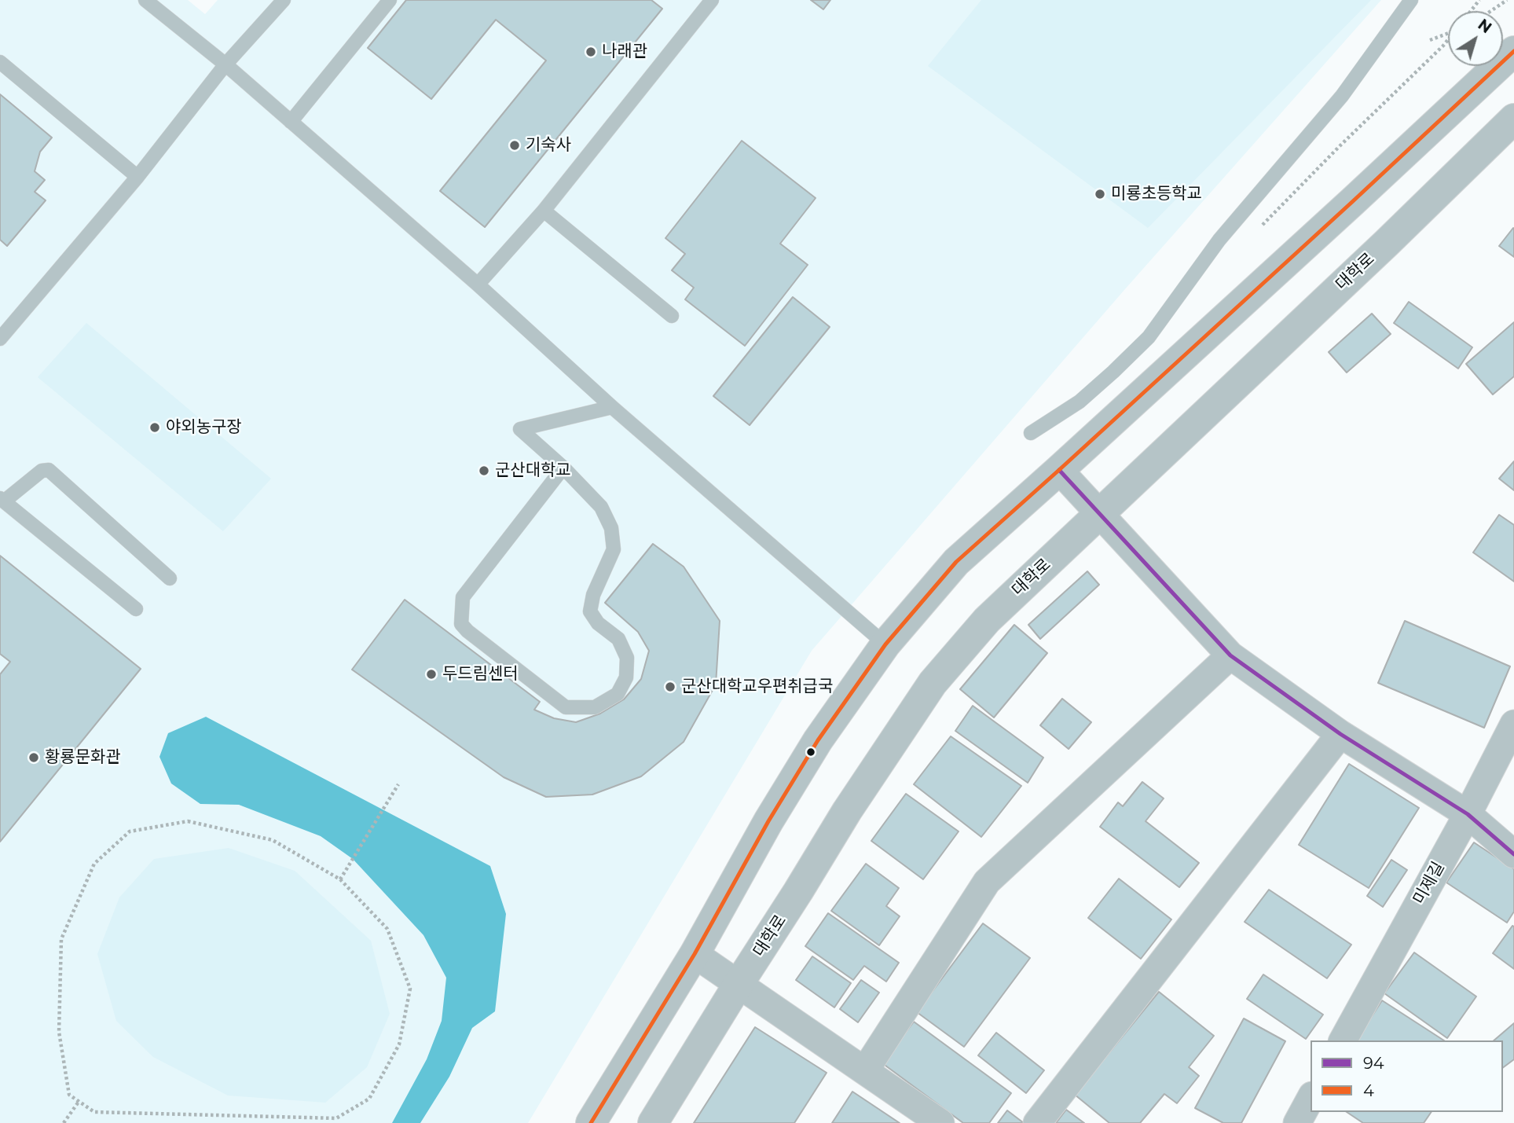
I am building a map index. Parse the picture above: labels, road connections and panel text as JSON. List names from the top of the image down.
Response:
{
  "streets": {
    "street": ["대학로", "미제길"]
  },
  "places": [
    "나래관",
    "기숙사",
    "미룡초등학교",
    "야외농구장",
    "군산대학교",
    "두드림센터",
    "군산대학교우편취급국",
    "황룡문화관"
  ],
  "lines": ["transit line 4", "transit line 94"],
  "legend": ["94", "4"],
  "north": "top right"
}
